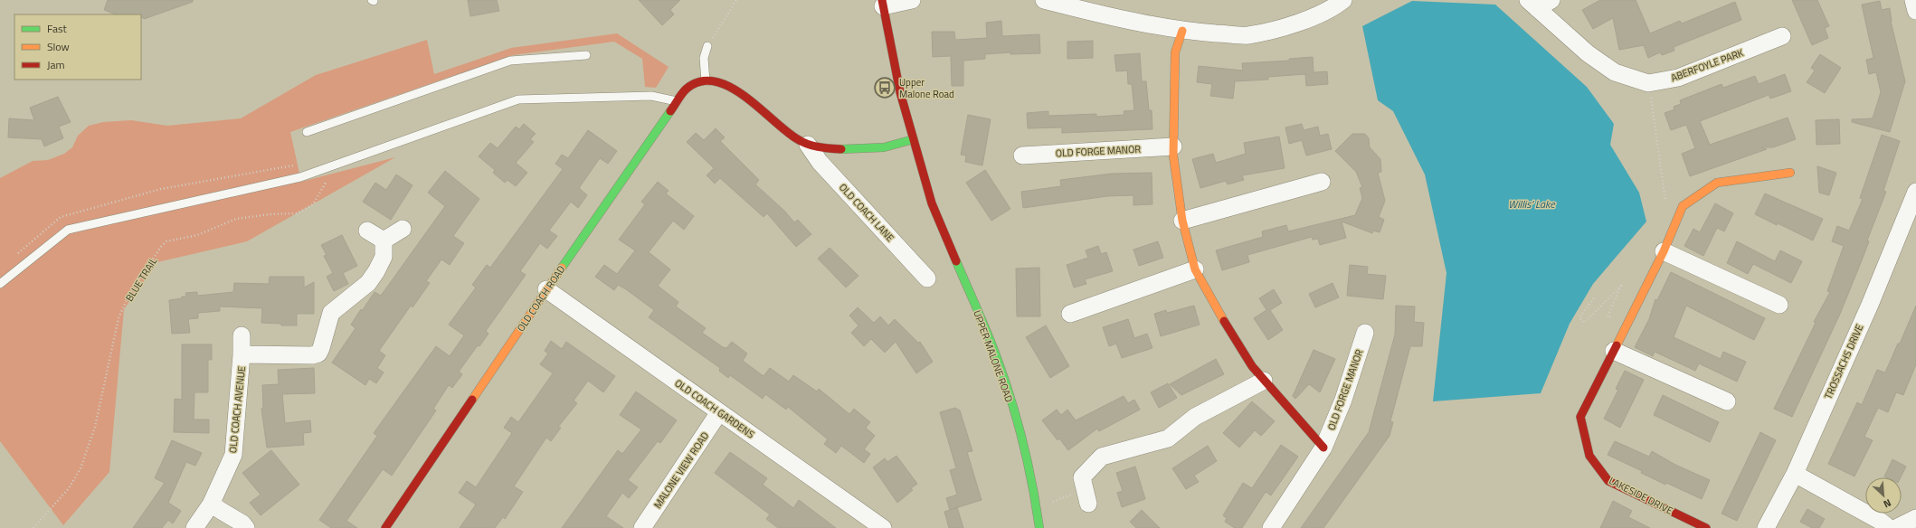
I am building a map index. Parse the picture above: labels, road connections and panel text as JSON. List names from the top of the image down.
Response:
{
  "streets": {
    "street": [
      "ABERFOYLE PARK",
      "OLD FORGE MANOR",
      "OLD COACH LANE",
      "OLD COACH ROAD",
      "UPPER MALONE ROAD",
      "TROSSACHS DRIVE",
      "OLD COACH GARDENS",
      "OLD COACH AVENUE",
      "MALONE VIEW ROAD",
      "LAKESIDE DRIVE"
    ],
    "path": ["BLUE TRAIL"]
  },
  "crossings": [
    ["OLD COACH LANE", "OLD COACH ROAD"],
    ["OLD COACH LANE", "UPPER MALONE ROAD"],
    ["OLD COACH ROAD", "OLD COACH GARDENS"],
    ["OLD COACH GARDENS", "MALONE VIEW ROAD"]
  ],
  "water": ["Willis' Lake"],
  "places": {
    "bus stop": ["Upper Malone Road"]
  },
  "legend": ["Fast", "Slow", "Jam"],
  "north": "bottom right"
}
